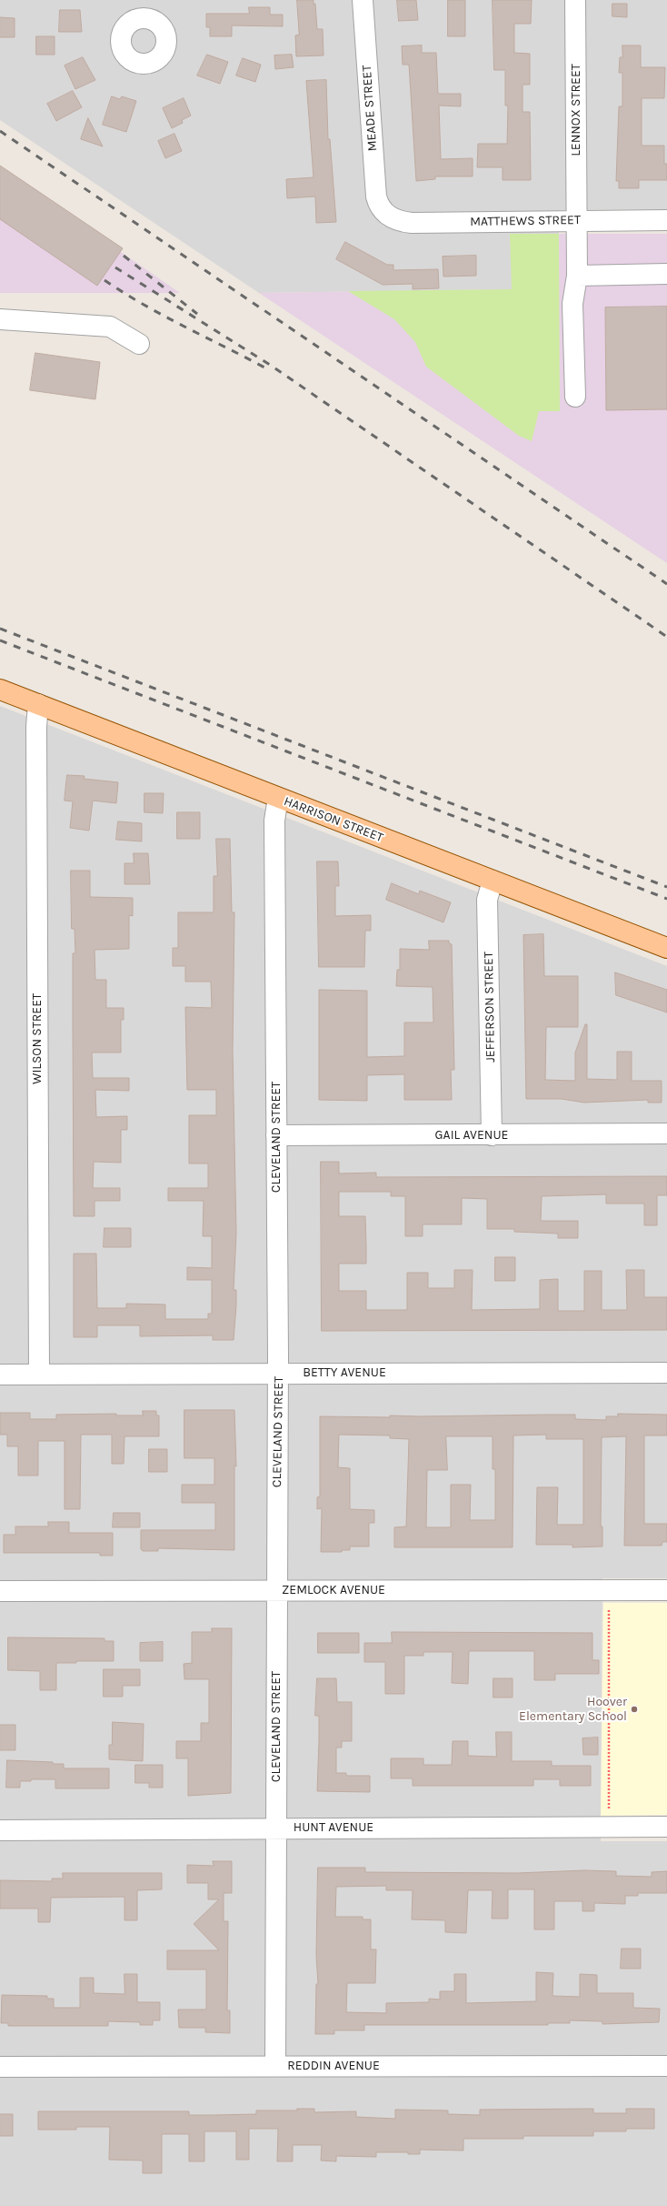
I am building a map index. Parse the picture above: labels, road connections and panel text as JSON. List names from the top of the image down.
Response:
{
  "streets": {
    "main road": ["HARRISON STREET"],
    "street": [
      "MEADE STREET",
      "LENNOX STREET",
      "MATTHEWS STREET",
      "JEFFERSON STREET",
      "WILSON STREET",
      "GAIL AVENUE",
      "CLEVELAND STREET",
      "BETTY AVENUE",
      "ZEMLOCK AVENUE",
      "HUNT AVENUE",
      "REDDIN AVENUE"
    ]
  },
  "crossings": [
    ["MEADE STREET", "MATTHEWS STREET"],
    ["LENNOX STREET", "MATTHEWS STREET"],
    ["HARRISON STREET", "JEFFERSON STREET"],
    ["HARRISON STREET", "WILSON STREET"],
    ["HARRISON STREET", "CLEVELAND STREET"],
    ["JEFFERSON STREET", "GAIL AVENUE"],
    ["WILSON STREET", "BETTY AVENUE"],
    ["GAIL AVENUE", "CLEVELAND STREET"],
    ["CLEVELAND STREET", "BETTY AVENUE"],
    ["CLEVELAND STREET", "ZEMLOCK AVENUE"],
    ["CLEVELAND STREET", "HUNT AVENUE"],
    ["CLEVELAND STREET", "REDDIN AVENUE"]
  ],
  "places": ["Hoover Elementary School"]
}
